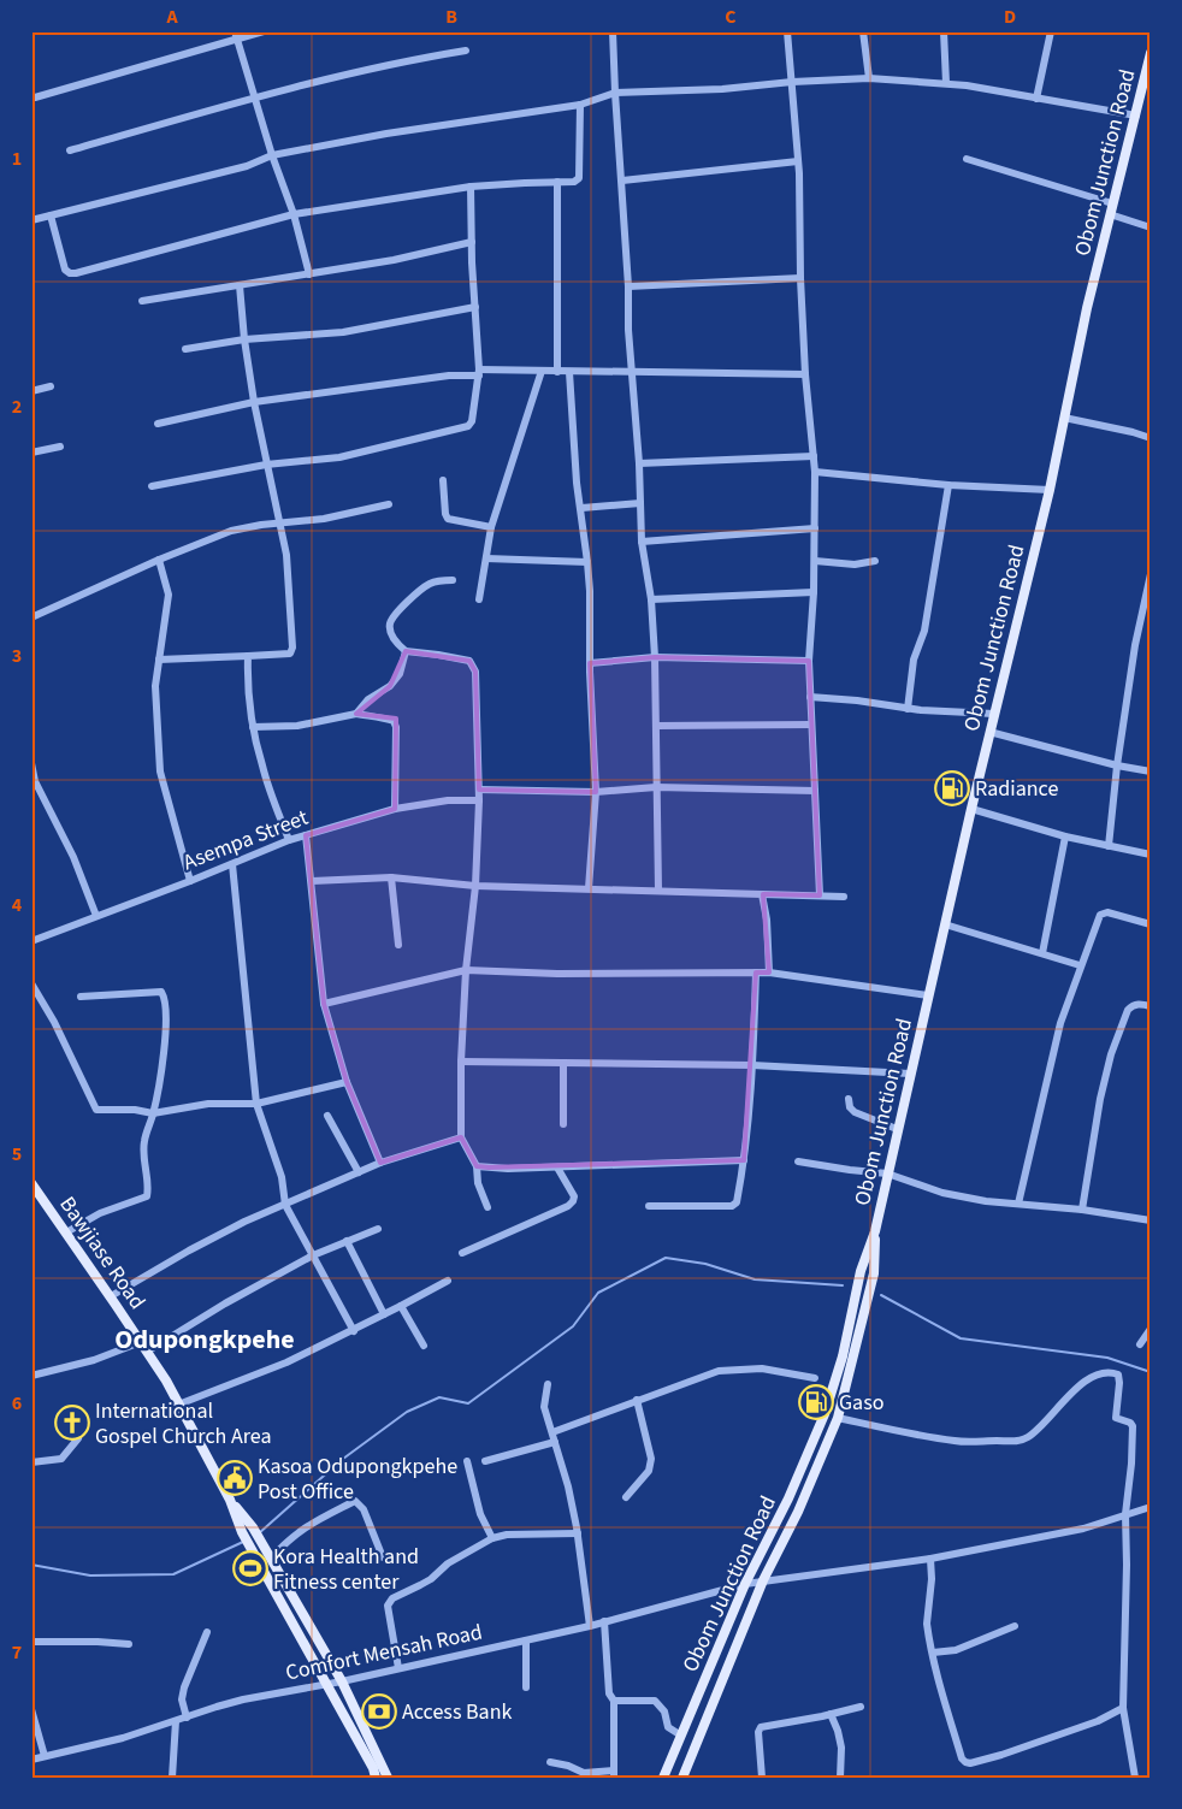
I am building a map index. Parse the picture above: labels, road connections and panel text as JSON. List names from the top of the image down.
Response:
{
  "streets": {
    "main road": ["Obom Junction Road", "Bawjiase Road"],
    "street": ["Asempa Street", "Comfort Mensah Road"]
  },
  "crossings": [
    ["Obom Junction Road", "Comfort Mensah Road"],
    ["Bawjiase Road", "Comfort Mensah Road"]
  ],
  "districts": ["Odupongkpehe"],
  "places": {
    "fuel station": ["Radiance", "Gaso"],
    "church": ["International Gospel Church Area"],
    "public building": ["Kasoa Odupongkpehe Post Office"],
    "sports": ["Kora Health and Fitness center"],
    "bank": ["Access Bank"]
  },
  "grid": {
    "columns": [
      "A",
      "B",
      "C",
      "D"
    ],
    "rows": [
      "1",
      "2",
      "3",
      "4",
      "5",
      "6",
      "7"
    ]
  }
}
